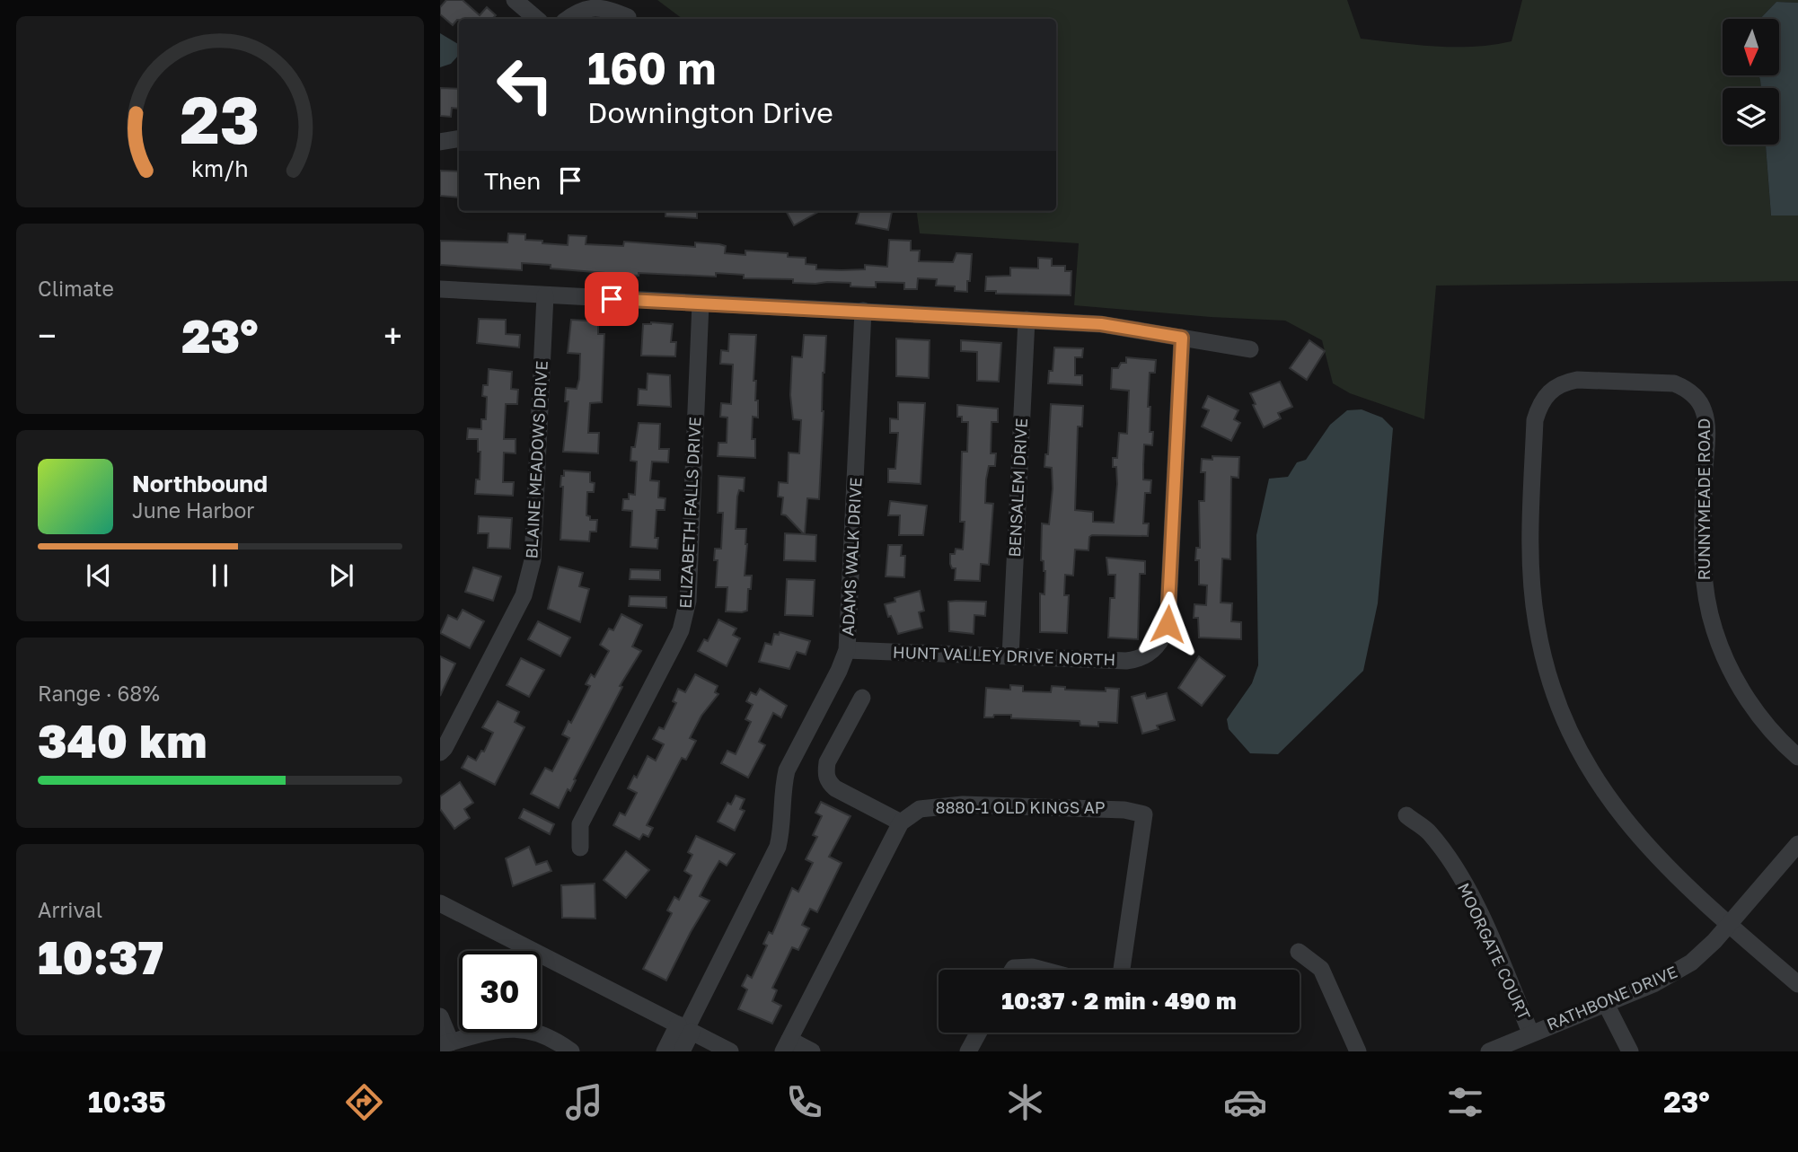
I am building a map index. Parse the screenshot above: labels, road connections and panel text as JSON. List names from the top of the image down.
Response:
{
  "streets": {
    "street": [
      "BLAINE MEADOWS DRIVE",
      "BENSALEM DRIVE",
      "RUNNYMEADE ROAD",
      "ELIZABETH FALLS DRIVE",
      "ADAMS WALK DRIVE",
      "HUNT VALLEY DRIVE NORTH",
      "8880-1 OLD KINGS AP",
      "MOORGATE COURT",
      "RATHBONE DRIVE"
    ]
  },
  "crossings": [
    ["BENSALEM DRIVE", "HUNT VALLEY DRIVE NORTH"],
    ["RUNNYMEADE ROAD", "RATHBONE DRIVE"],
    ["ADAMS WALK DRIVE", "HUNT VALLEY DRIVE NORTH"],
    ["MOORGATE COURT", "RATHBONE DRIVE"]
  ],
  "north": "bottom",
  "page": {
    "turn": ["160 m", "Downington Drive"],
    "then": "Then",
    "tile": [
      "Climate",
      ["Range · 68%", "340 km"],
      ["Arrival", "10:37"]
    ],
    "heat": ["−", "23°", "+"],
    "song": ["Northbound", "June Harbor"],
    "limit": "30",
    "trip": "10:37 · 2 min · 490 m",
    "tabs": ["10:35", "23°"],
    "gauge": ["23", "km/h"]
  }
}
